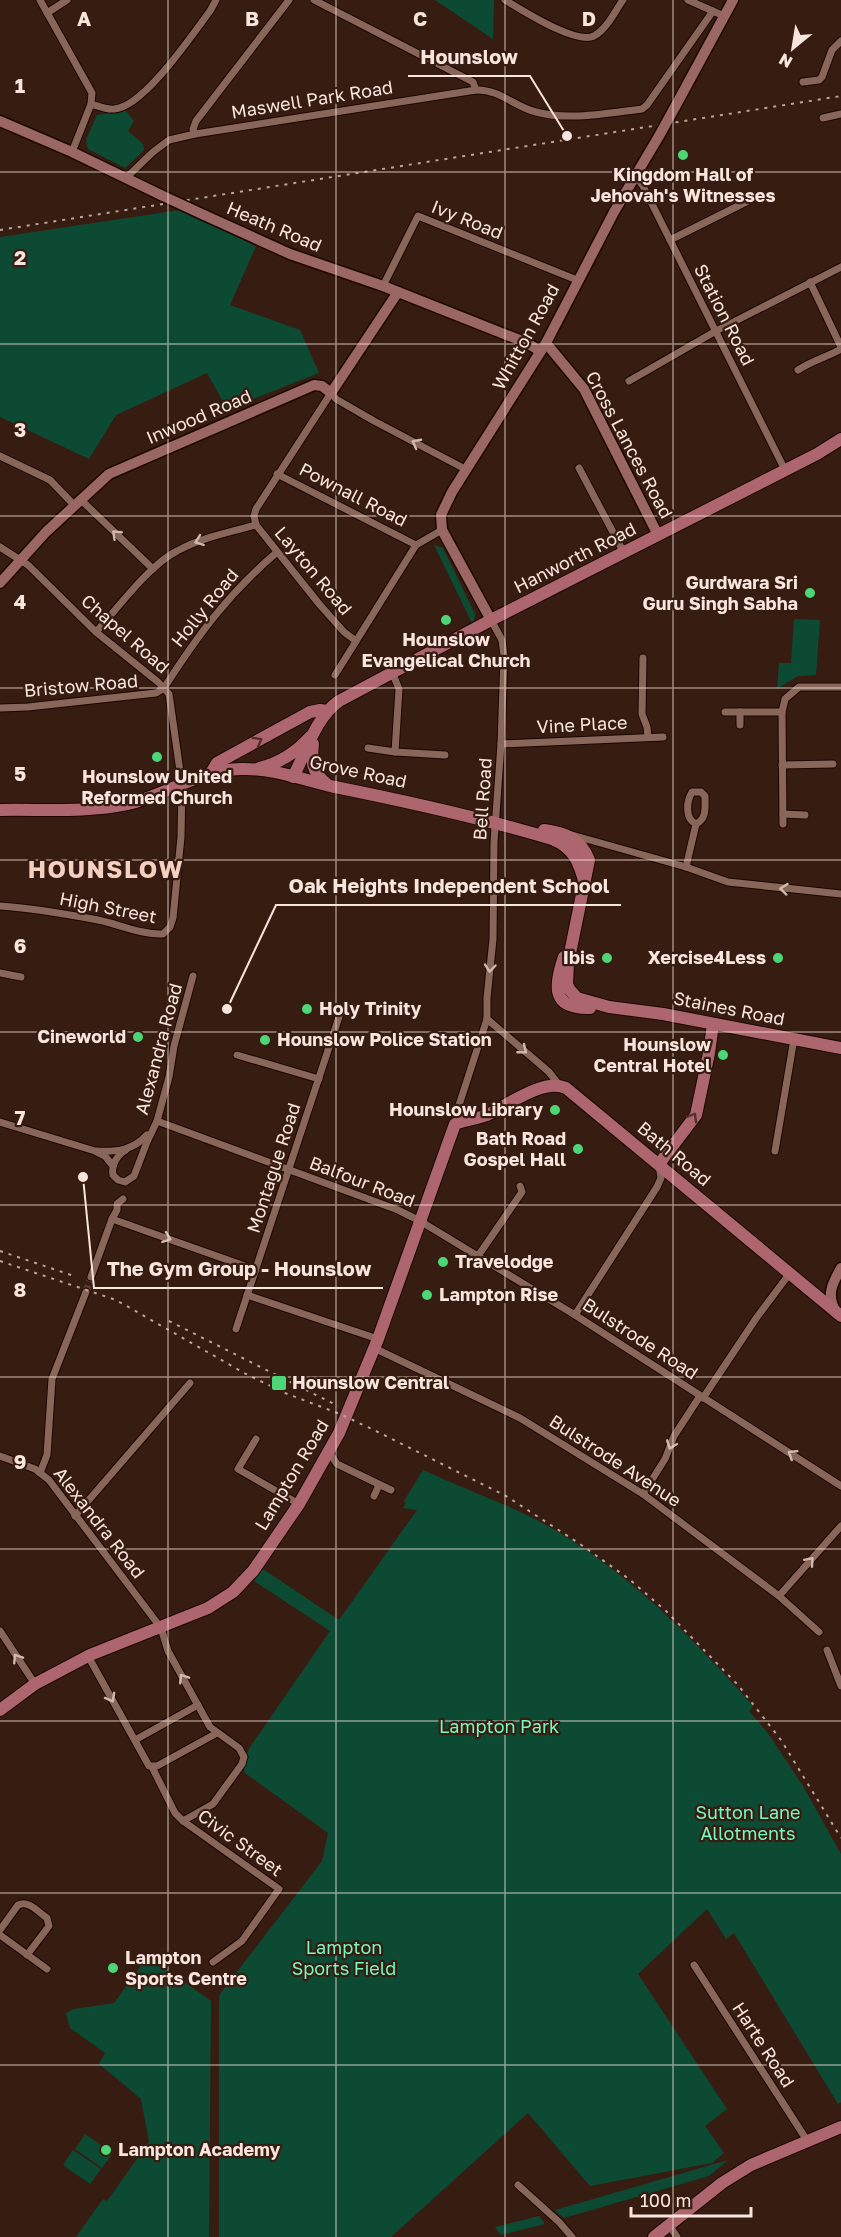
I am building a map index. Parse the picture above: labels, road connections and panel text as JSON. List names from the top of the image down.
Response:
{
  "streets": {
    "main road": [
      "Hanworth Road",
      "Grove Road",
      "Staines Road",
      "Bath Road",
      "Lampton Road"
    ],
    "street": [
      "Maswell Park Road",
      "Ivy Road",
      "Heath Road",
      "Station Road",
      "Whitton Road",
      "Inwood Road",
      "Cross Lances Road",
      "Pownall Road",
      "Layton Road",
      "Holly Road",
      "Chapel Road",
      "Bristow Road",
      "Vine Place",
      "Bell Road",
      "High Street",
      "Alexandra Road",
      "Montague Road",
      "Balfour Road",
      "Bulstrode Road",
      "Bulstrode Avenue",
      "Civic Street",
      "Harte Road"
    ]
  },
  "crossings": [
    ["Maswell Park Road", "Heath Road"],
    ["Ivy Road", "Heath Road"],
    ["Ivy Road", "Whitton Road"],
    ["Heath Road", "Whitton Road"],
    ["Heath Road", "Cross Lances Road"],
    ["Station Road", "Whitton Road"],
    ["Station Road", "Hanworth Road"],
    ["Whitton Road", "Cross Lances Road"],
    ["Inwood Road", "Layton Road"],
    ["Inwood Road", "Chapel Road"],
    ["Cross Lances Road", "Hanworth Road"],
    ["Pownall Road", "Layton Road"],
    ["Hanworth Road", "Chapel Road"],
    ["Hanworth Road", "Grove Road"],
    ["Hanworth Road", "Bell Road"],
    ["Layton Road", "Holly Road"],
    ["Holly Road", "Chapel Road"],
    ["Holly Road", "Bristow Road"],
    ["Chapel Road", "Bristow Road"],
    ["Chapel Road", "High Street"],
    ["Vine Place", "Bell Road"],
    ["Grove Road", "Bell Road"],
    ["Bell Road", "Bath Road"],
    ["Bell Road", "Lampton Road"],
    ["Alexandra Road", "Balfour Road"],
    ["Alexandra Road", "Lampton Road"],
    ["Alexandra Road", "Civic Street"],
    ["Montague Road", "Balfour Road"],
    ["Montague Road", "Bulstrode Avenue"],
    ["Balfour Road", "Bulstrode Road"],
    ["Balfour Road", "Lampton Road"],
    ["Bulstrode Road", "Lampton Road"],
    ["Bulstrode Avenue", "Lampton Road"],
    ["Lampton Road", "Civic Street"]
  ],
  "one_way": ["Bell Road"],
  "districts": ["HOUNSLOW"],
  "parks": ["Lampton Park", "Sutton Lane Allotments", "Lampton Sports Field"],
  "places": {
    "other": [
      "Hounslow",
      "Kingdom Hall of Jehovah's Witnesses",
      "Gurdwara Sri Guru Singh Sabha",
      "Hounslow Evangelical Church",
      "Hounslow United Reformed Church",
      "Ibis",
      "Xercise4Less",
      "Oak Heights Independent School",
      "Holy Trinity",
      "Cineworld",
      "Hounslow Police Station",
      "Hounslow Central Hotel",
      "Hounslow Library",
      "Bath Road Gospel Hall",
      "The Gym Group - Hounslow",
      "Travelodge",
      "Lampton Rise",
      "Lampton Sports Centre",
      "Lampton Academy"
    ],
    "transit": ["Hounslow Central"]
  },
  "scale_bar": "100 m",
  "north": "bottom left",
  "grid": {
    "columns": [
      "A",
      "B",
      "C",
      "D"
    ],
    "rows": [
      "1",
      "2",
      "3",
      "4",
      "5",
      "6",
      "7",
      "8",
      "9"
    ]
  }
}
